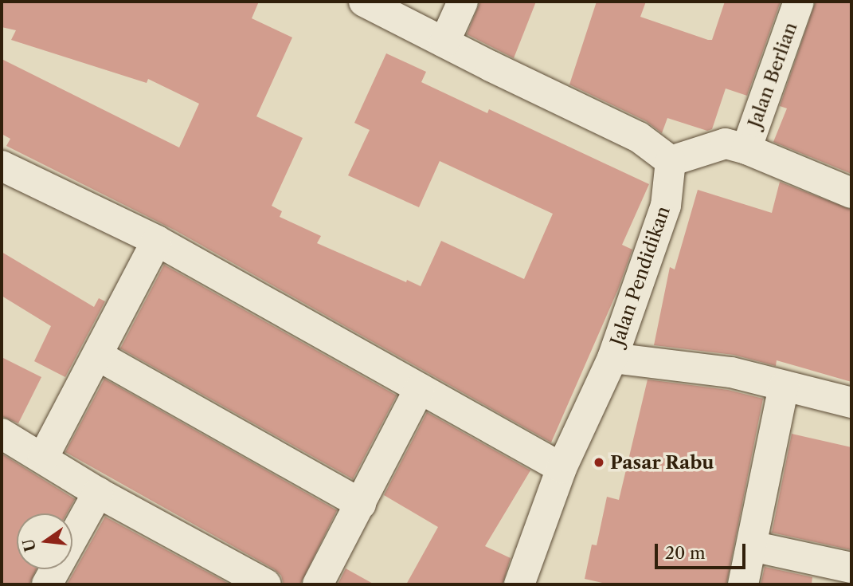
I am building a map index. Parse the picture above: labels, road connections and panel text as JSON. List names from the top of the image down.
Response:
{
  "streets": {
    "street": ["Jalan Berlian", "Jalan Pendidikan"]
  },
  "places": ["Pasar Rabu"],
  "scale_bar": "20 m",
  "north": "left"
}
